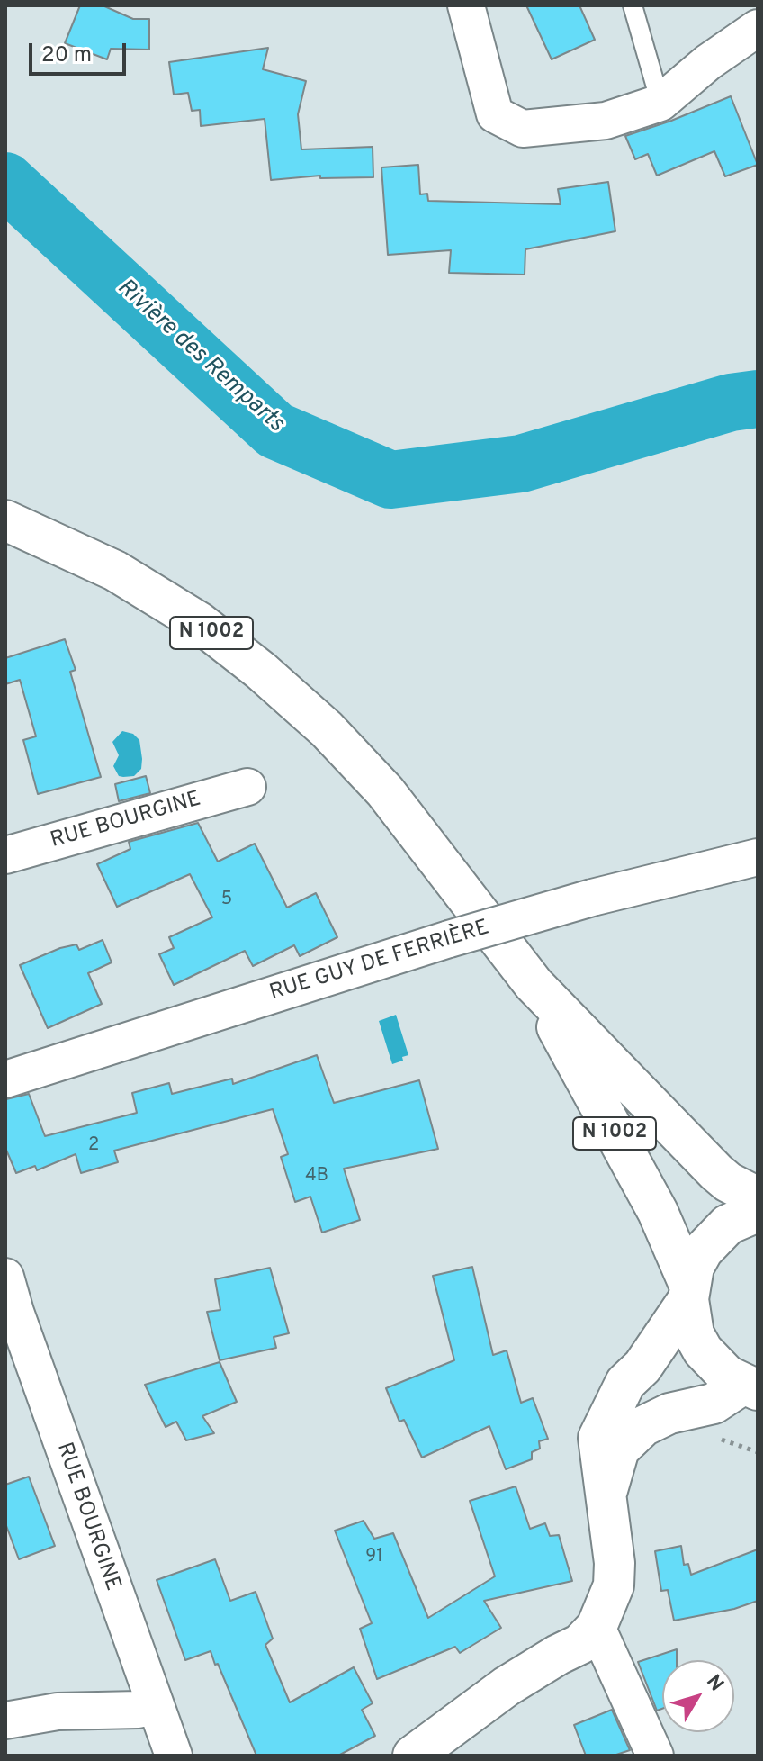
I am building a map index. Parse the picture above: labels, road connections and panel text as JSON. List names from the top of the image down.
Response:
{
  "streets": {
    "main road": ["N 1002"],
    "street": ["RUE BOURGINE", "RUE GUY DE FERRIÈRE"]
  },
  "water": ["Rivière des Remparts"],
  "house_numbers": [
    "5",
    "2",
    "4B",
    "91"
  ],
  "scale_bar": "20 m",
  "north": "top right"
}
